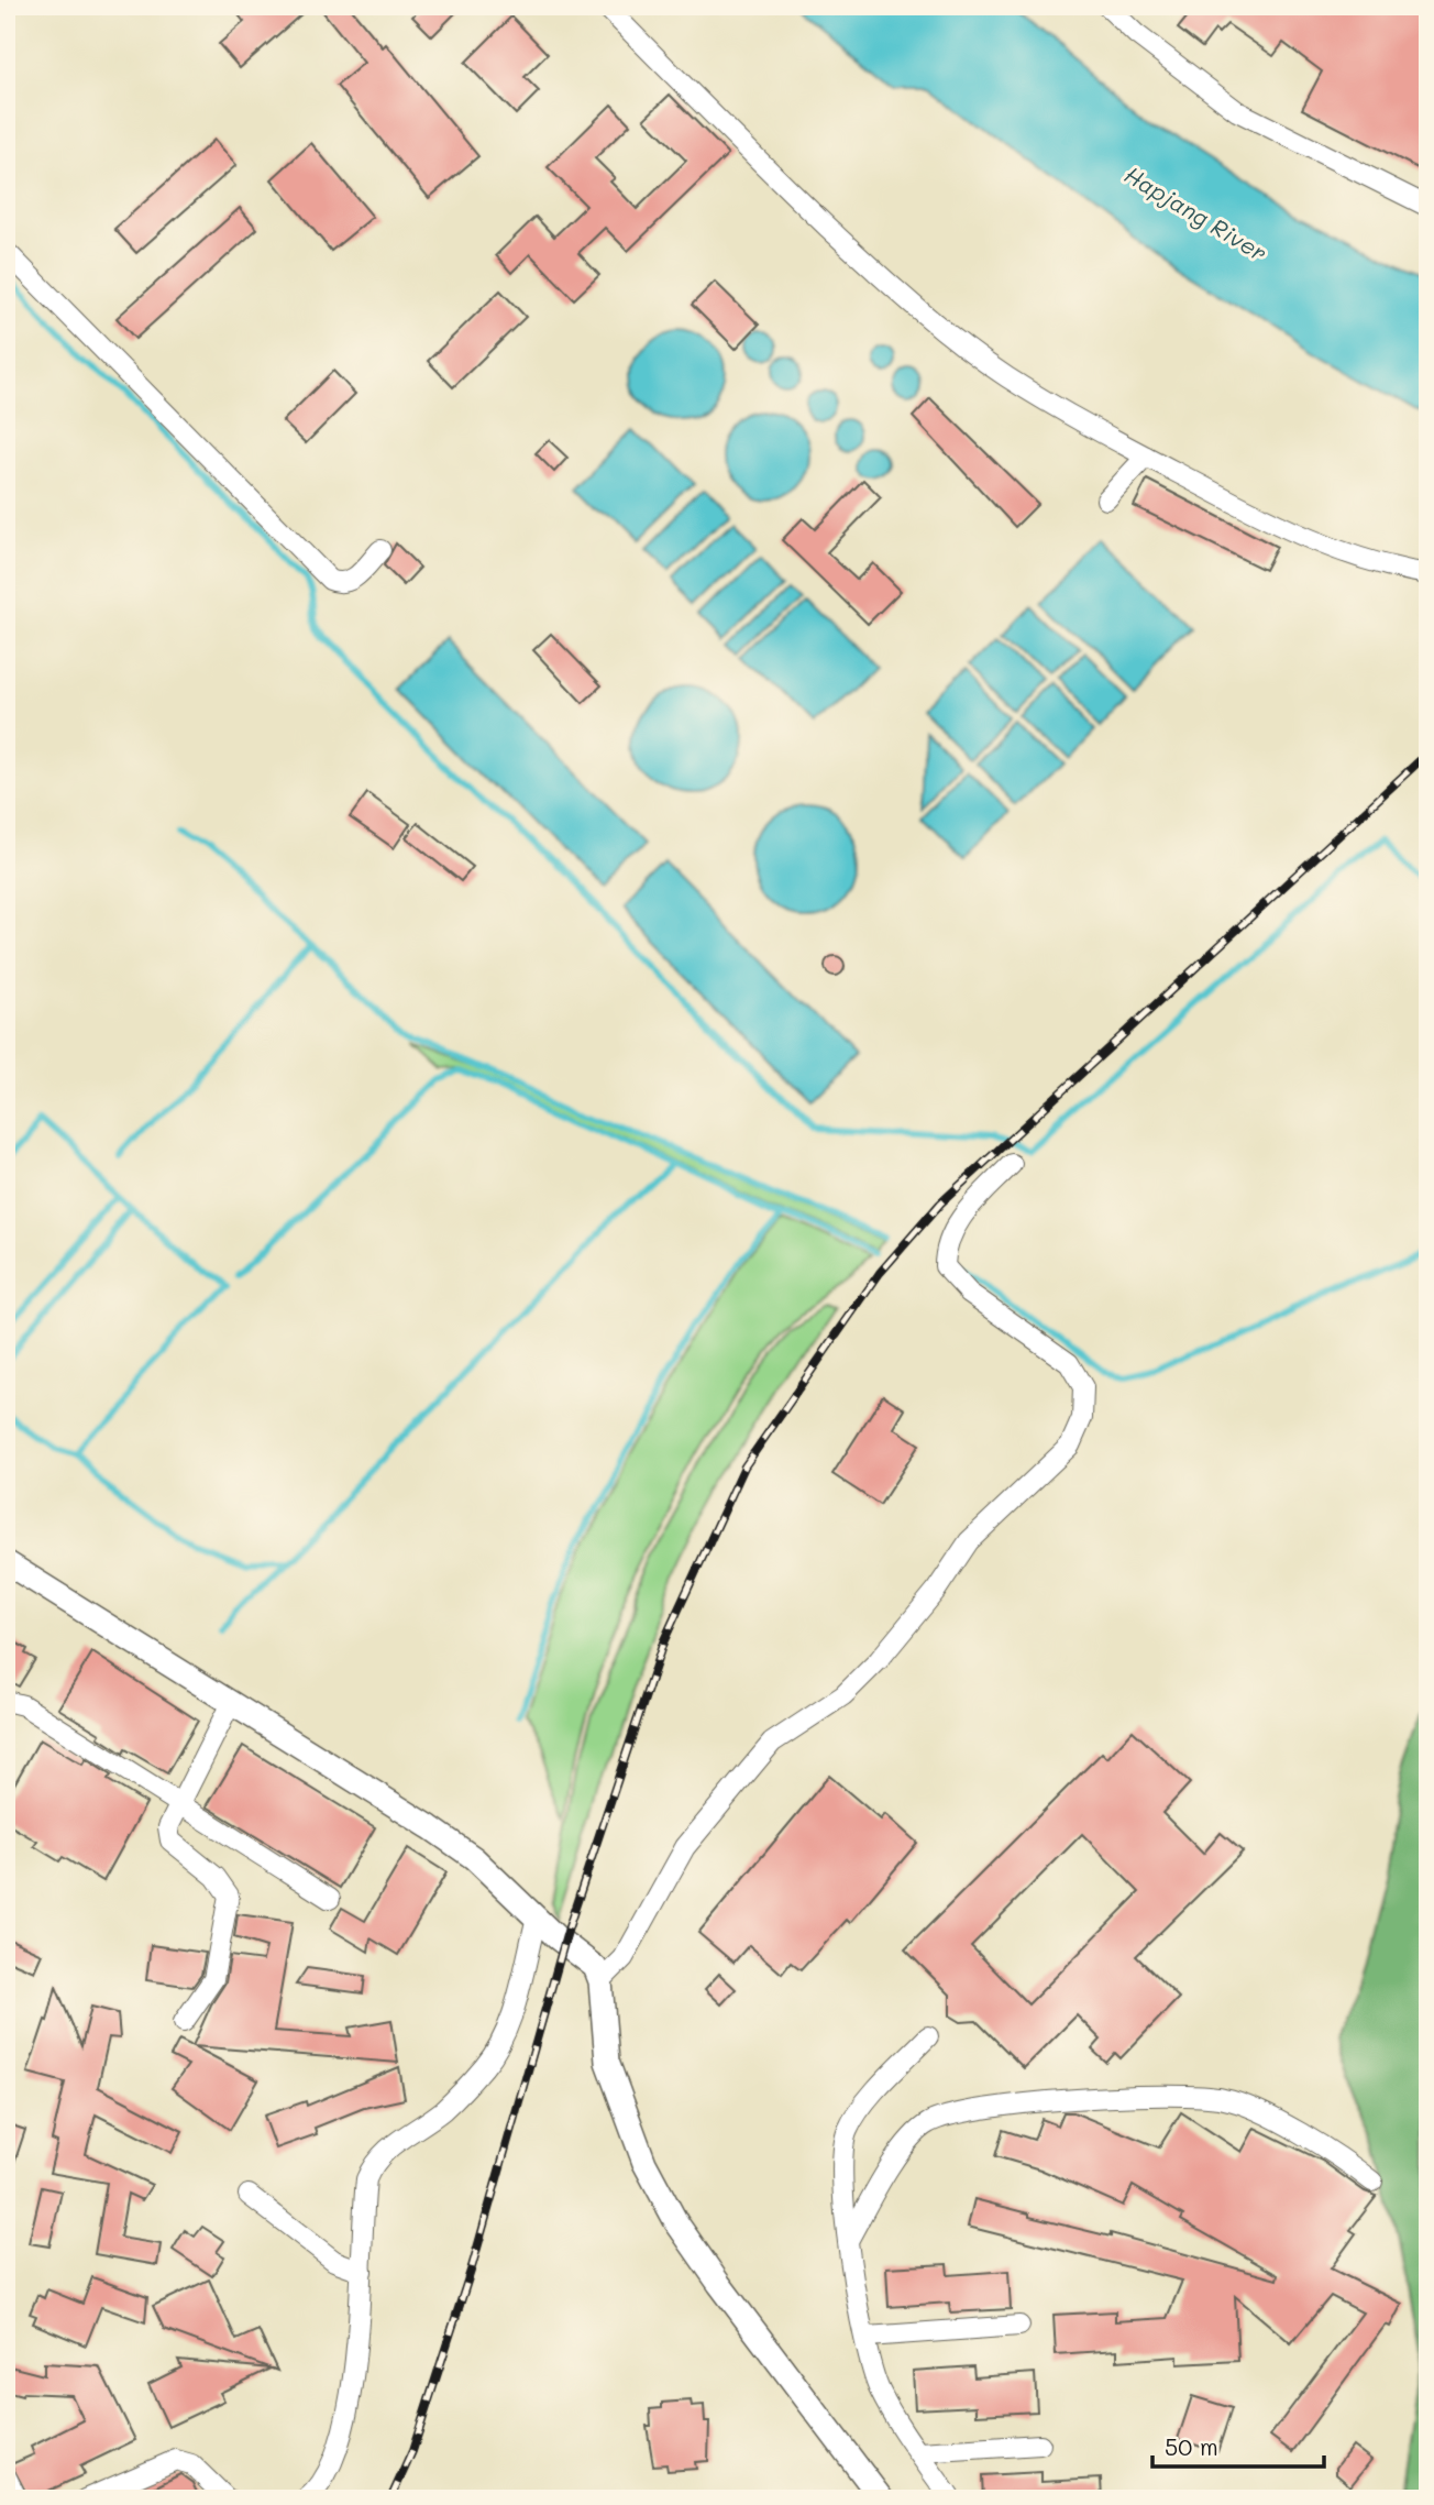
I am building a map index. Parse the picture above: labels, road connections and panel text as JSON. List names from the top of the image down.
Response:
{
  "water": ["Hapjang River"],
  "scale_bar": "50 m"
}
